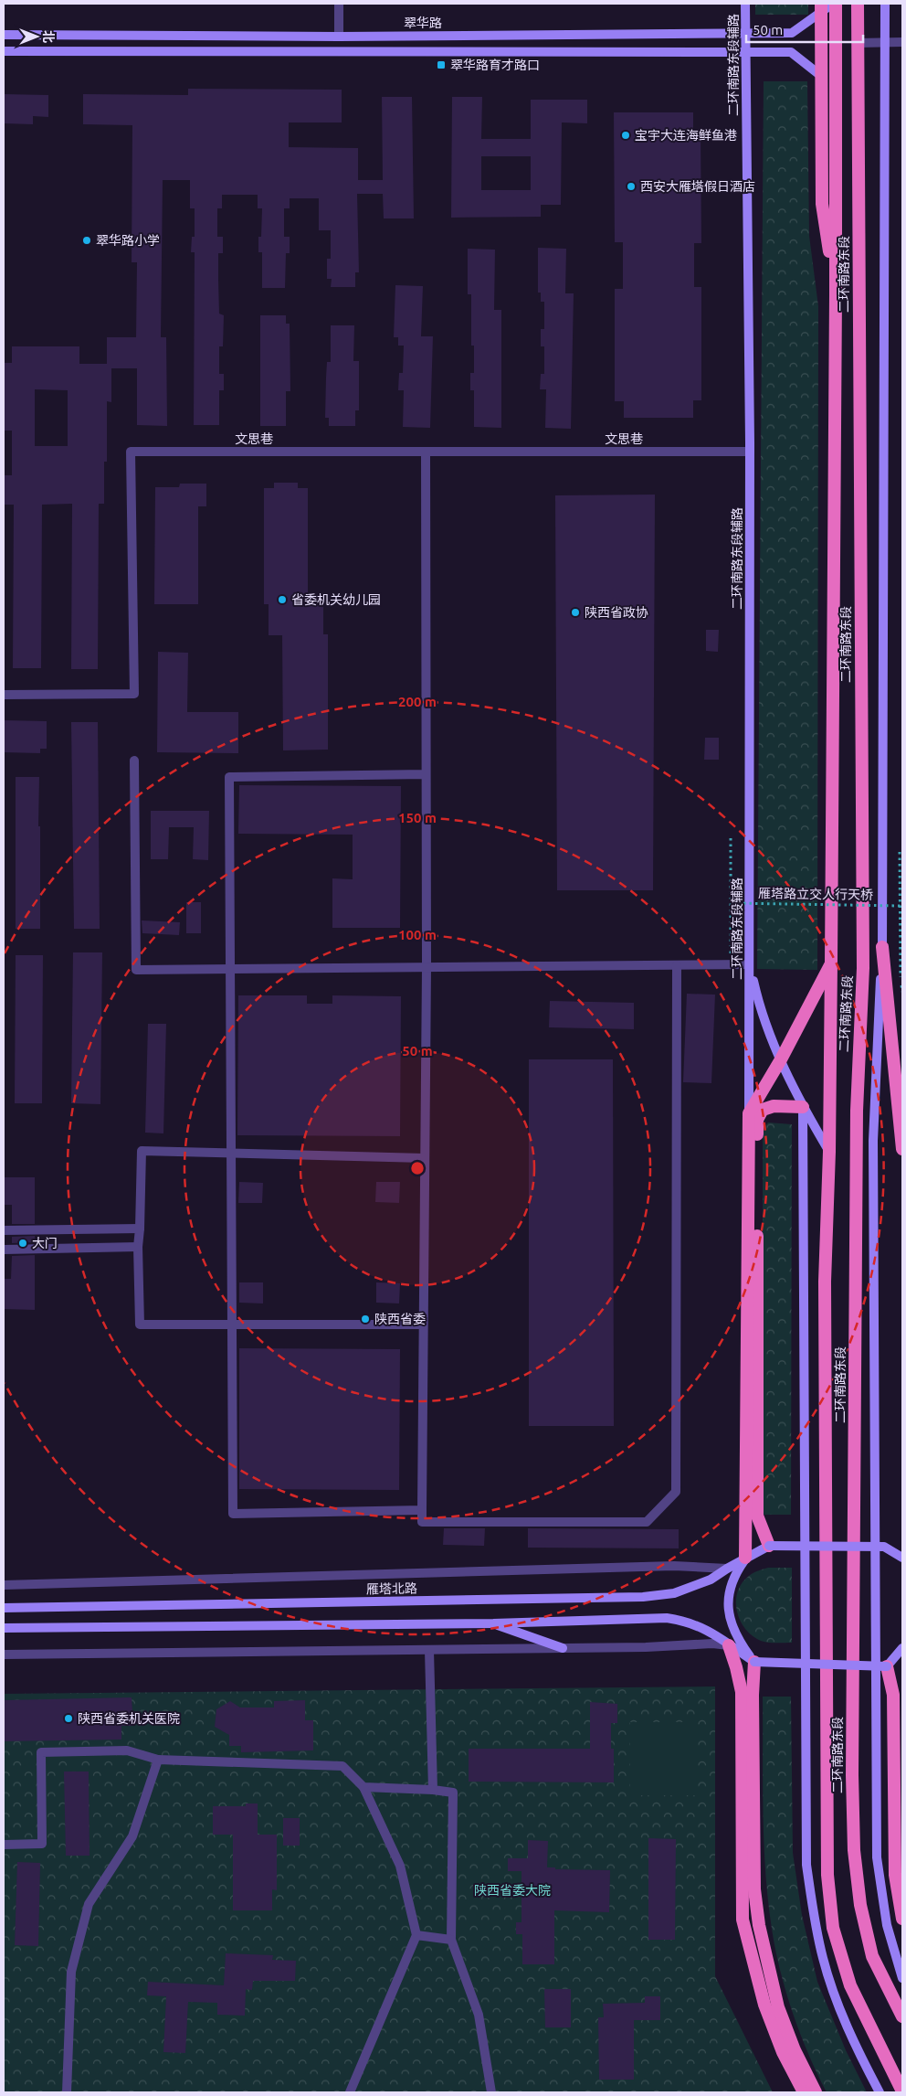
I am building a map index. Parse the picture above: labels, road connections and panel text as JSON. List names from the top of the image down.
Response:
{
  "streets": {
    "highway": ["二环南路东段"],
    "main road": ["翠华路", "二环南路东段辅路", "雁塔北路"],
    "street": ["文思巷"],
    "path": ["雁塔路立交人行天桥"]
  },
  "crossings": [
    ["翠华路", "二环南路东段辅路"],
    ["翠华路", "二环南路东段"],
    ["二环南路东段辅路", "文思巷"]
  ],
  "parks": ["陕西省委大院"],
  "places": {
    "transit": ["翠华路育才路口"],
    "other": [
      "宝宇大连海鲜鱼港",
      "西安大雁塔假日酒店",
      "翠华路小学",
      "省委机关幼儿园",
      "陕西省政协",
      "大门",
      "陕西省委",
      "陕西省委机关医院"
    ]
  },
  "scale_bar": "50 m",
  "north": "right",
  "rings": [
    "200 m",
    "150 m",
    "100 m",
    "50 m"
  ]
}
